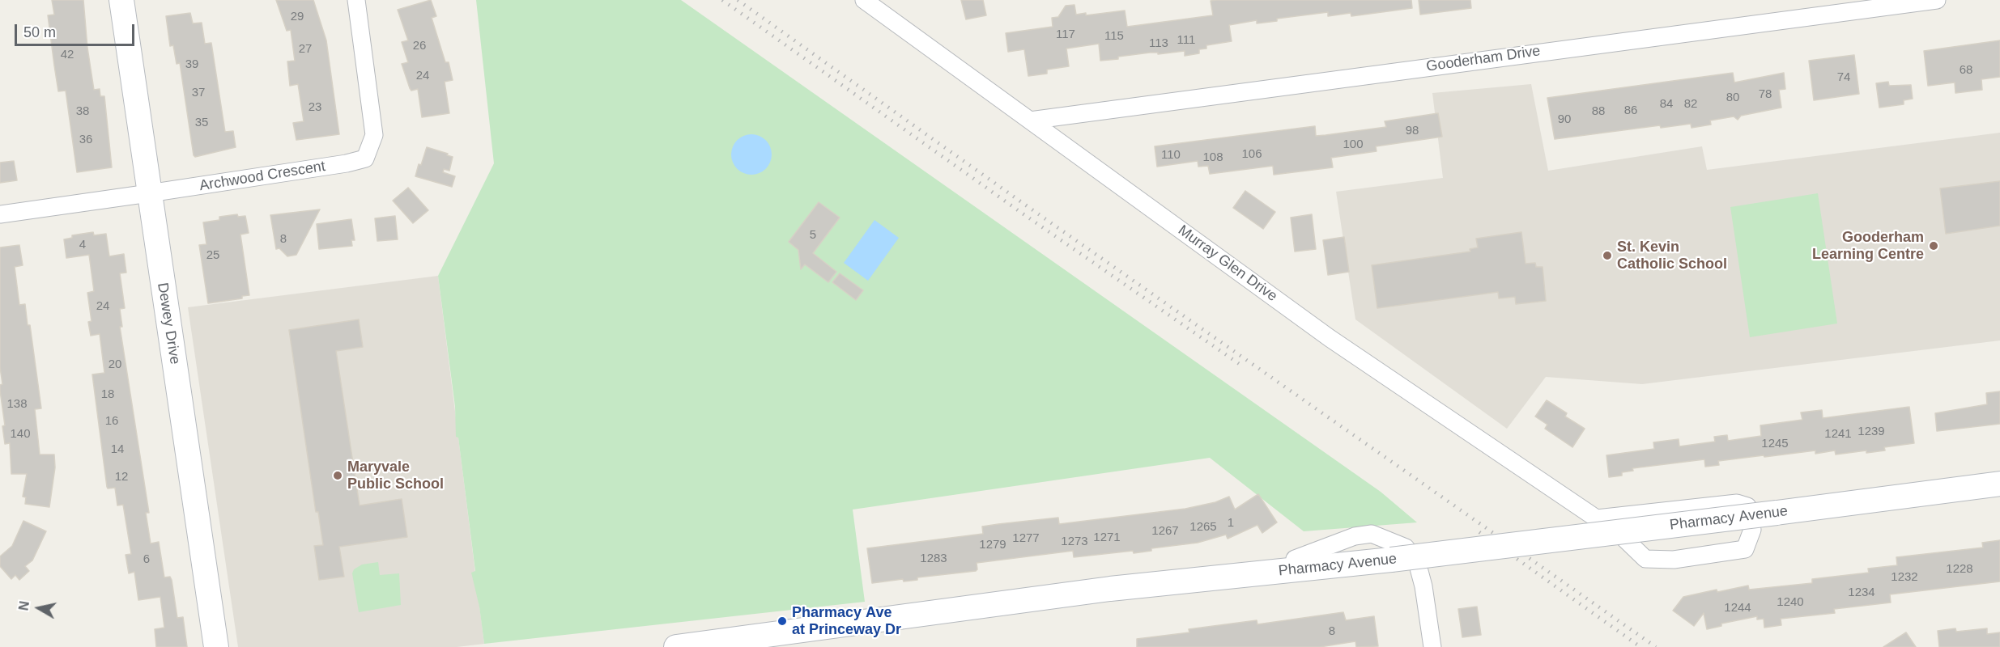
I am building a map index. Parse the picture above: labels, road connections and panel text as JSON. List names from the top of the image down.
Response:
{
  "streets": {
    "street": [
      "Gooderham Drive",
      "Archwood Crescent",
      "Murray Glen Drive",
      "Dewey Drive",
      "Pharmacy Avenue"
    ]
  },
  "crossings": [
    ["Gooderham Drive", "Murray Glen Drive"],
    ["Archwood Crescent", "Dewey Drive"]
  ],
  "places": [
    "Gooderham Learning Centre",
    "St. Kevin Catholic School",
    "Maryvale Public School",
    "Pharmacy Ave at Princeway Dr"
  ],
  "house_numbers": [
    "29",
    "117",
    "115",
    "111",
    "113",
    "26",
    "27",
    "42",
    "39",
    "68",
    "24",
    "74",
    "37",
    "78",
    "80",
    "84",
    "82",
    "23",
    "86",
    "38",
    "88",
    "90",
    "35",
    "98",
    "36",
    "100",
    "106",
    "110",
    "108",
    "5",
    "8",
    "4",
    "25",
    "24",
    "20",
    "18",
    "138",
    "16",
    "1239",
    "140",
    "1241",
    "1245",
    "14",
    "12",
    "1",
    "1265",
    "1267",
    "1271",
    "1277",
    "1273",
    "1279",
    "1283",
    "6",
    "1228",
    "1232",
    "1234",
    "1240",
    "1244",
    "8"
  ],
  "scale_bar": "50 m",
  "north": "left"
}
